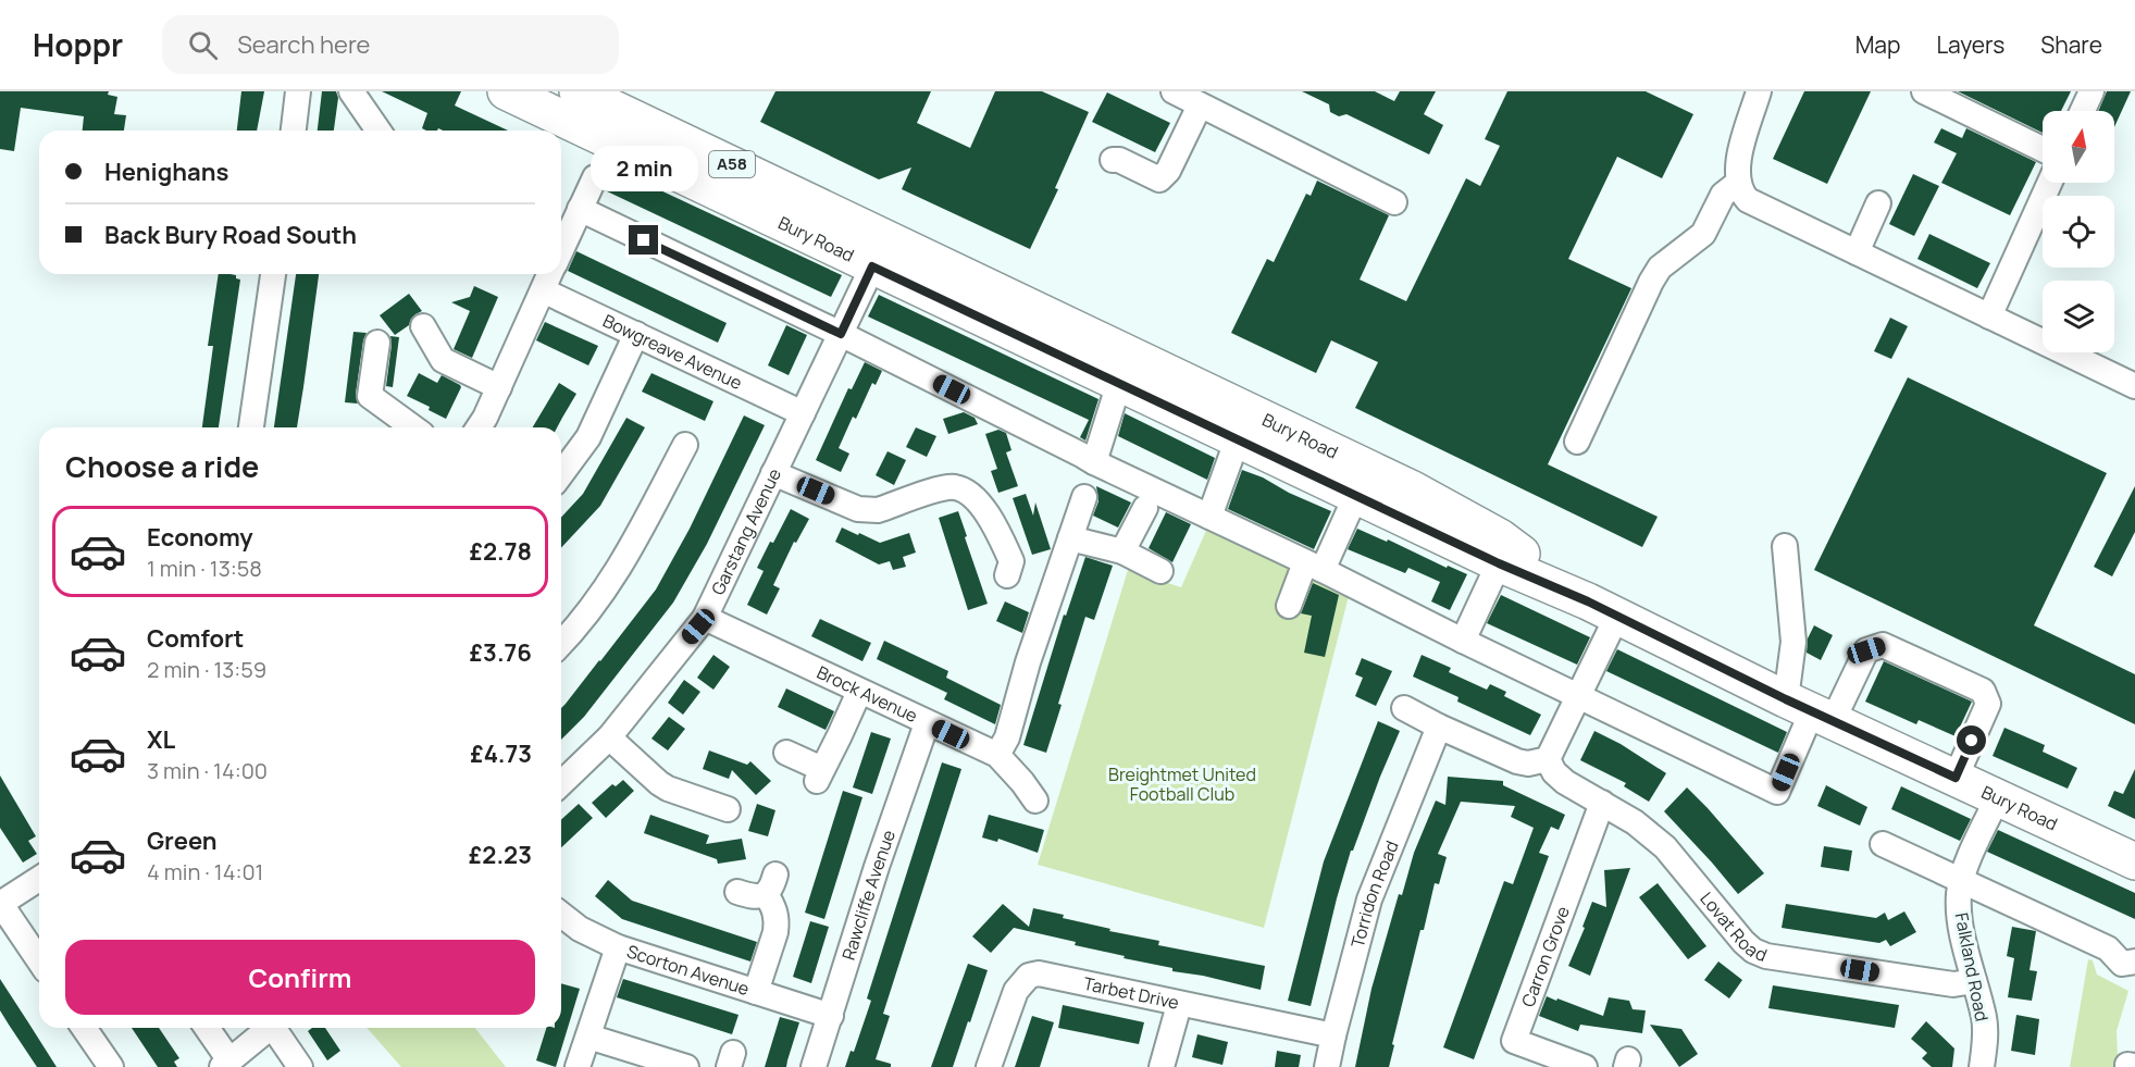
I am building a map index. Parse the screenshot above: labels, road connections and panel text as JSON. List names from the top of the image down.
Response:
{
  "streets": {
    "highway": ["A58", "Bury Road"],
    "street": [
      "Bowgreave Avenue",
      "Garstang Avenue",
      "Brock Avenue",
      "Torridon Road",
      "Rawcliffe Avenue",
      "Lovat Road",
      "Carron Grove",
      "Falkland Road",
      "Scorton Avenue",
      "Tarbet Drive"
    ]
  },
  "crossings": [
    ["Bury Road", "Garstang Avenue"],
    ["Bury Road", "Falkland Road"],
    ["Bowgreave Avenue", "Garstang Avenue"],
    ["Garstang Avenue", "Brock Avenue"],
    ["Brock Avenue", "Rawcliffe Avenue"],
    ["Torridon Road", "Tarbet Drive"],
    ["Rawcliffe Avenue", "Scorton Avenue"],
    ["Lovat Road", "Carron Grove"],
    ["Lovat Road", "Falkland Road"]
  ],
  "parks": ["Breightmet United Football Club"],
  "north": "top",
  "page": {
    "header": "Hoppr",
    "search": "Search here",
    "nav": ["Map", "Layers", "Share"],
    "banner": ["Henighans", "Back Bury Road South"],
    "bubble": "2 min",
    "heading": "Choose a ride",
    "list": [
      {
        "name": "Economy",
        "note": "1 min · 13:58",
        "value": "£2.78"
      },
      {
        "name": "Comfort",
        "note": "2 min · 13:59",
        "value": "£3.76"
      },
      {
        "name": "XL",
        "note": "3 min · 14:00",
        "value": "£4.73"
      },
      {
        "name": "Green",
        "note": "4 min · 14:01",
        "value": "£2.23"
      }
    ],
    "buttons": "Confirm"
  }
}
